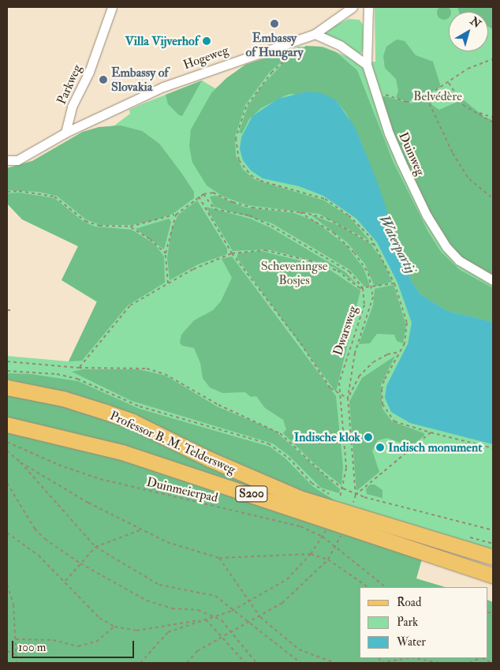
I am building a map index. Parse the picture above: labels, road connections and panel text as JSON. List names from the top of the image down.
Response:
{
  "streets": {
    "main road": ["Professor B. M. Teldersweg", "S200"],
    "street": ["Hogeweg", "Parkweg", "Duinweg"],
    "path": ["Dwarsweg", "Duinmeierpad"]
  },
  "crossings": [
    ["Hogeweg", "Parkweg"]
  ],
  "water": ["Waterpartij"],
  "parks": ["Belvédère", "Scheveningse Bosjes"],
  "places": [
    "Embassy of Hungary",
    "Villa Vijverhof",
    "Embassy of Slovakia",
    "Indische klok",
    "Indisch monument"
  ],
  "legend": ["Road", "Park", "Water"],
  "scale_bar": "100 m",
  "north": "top right"
}
